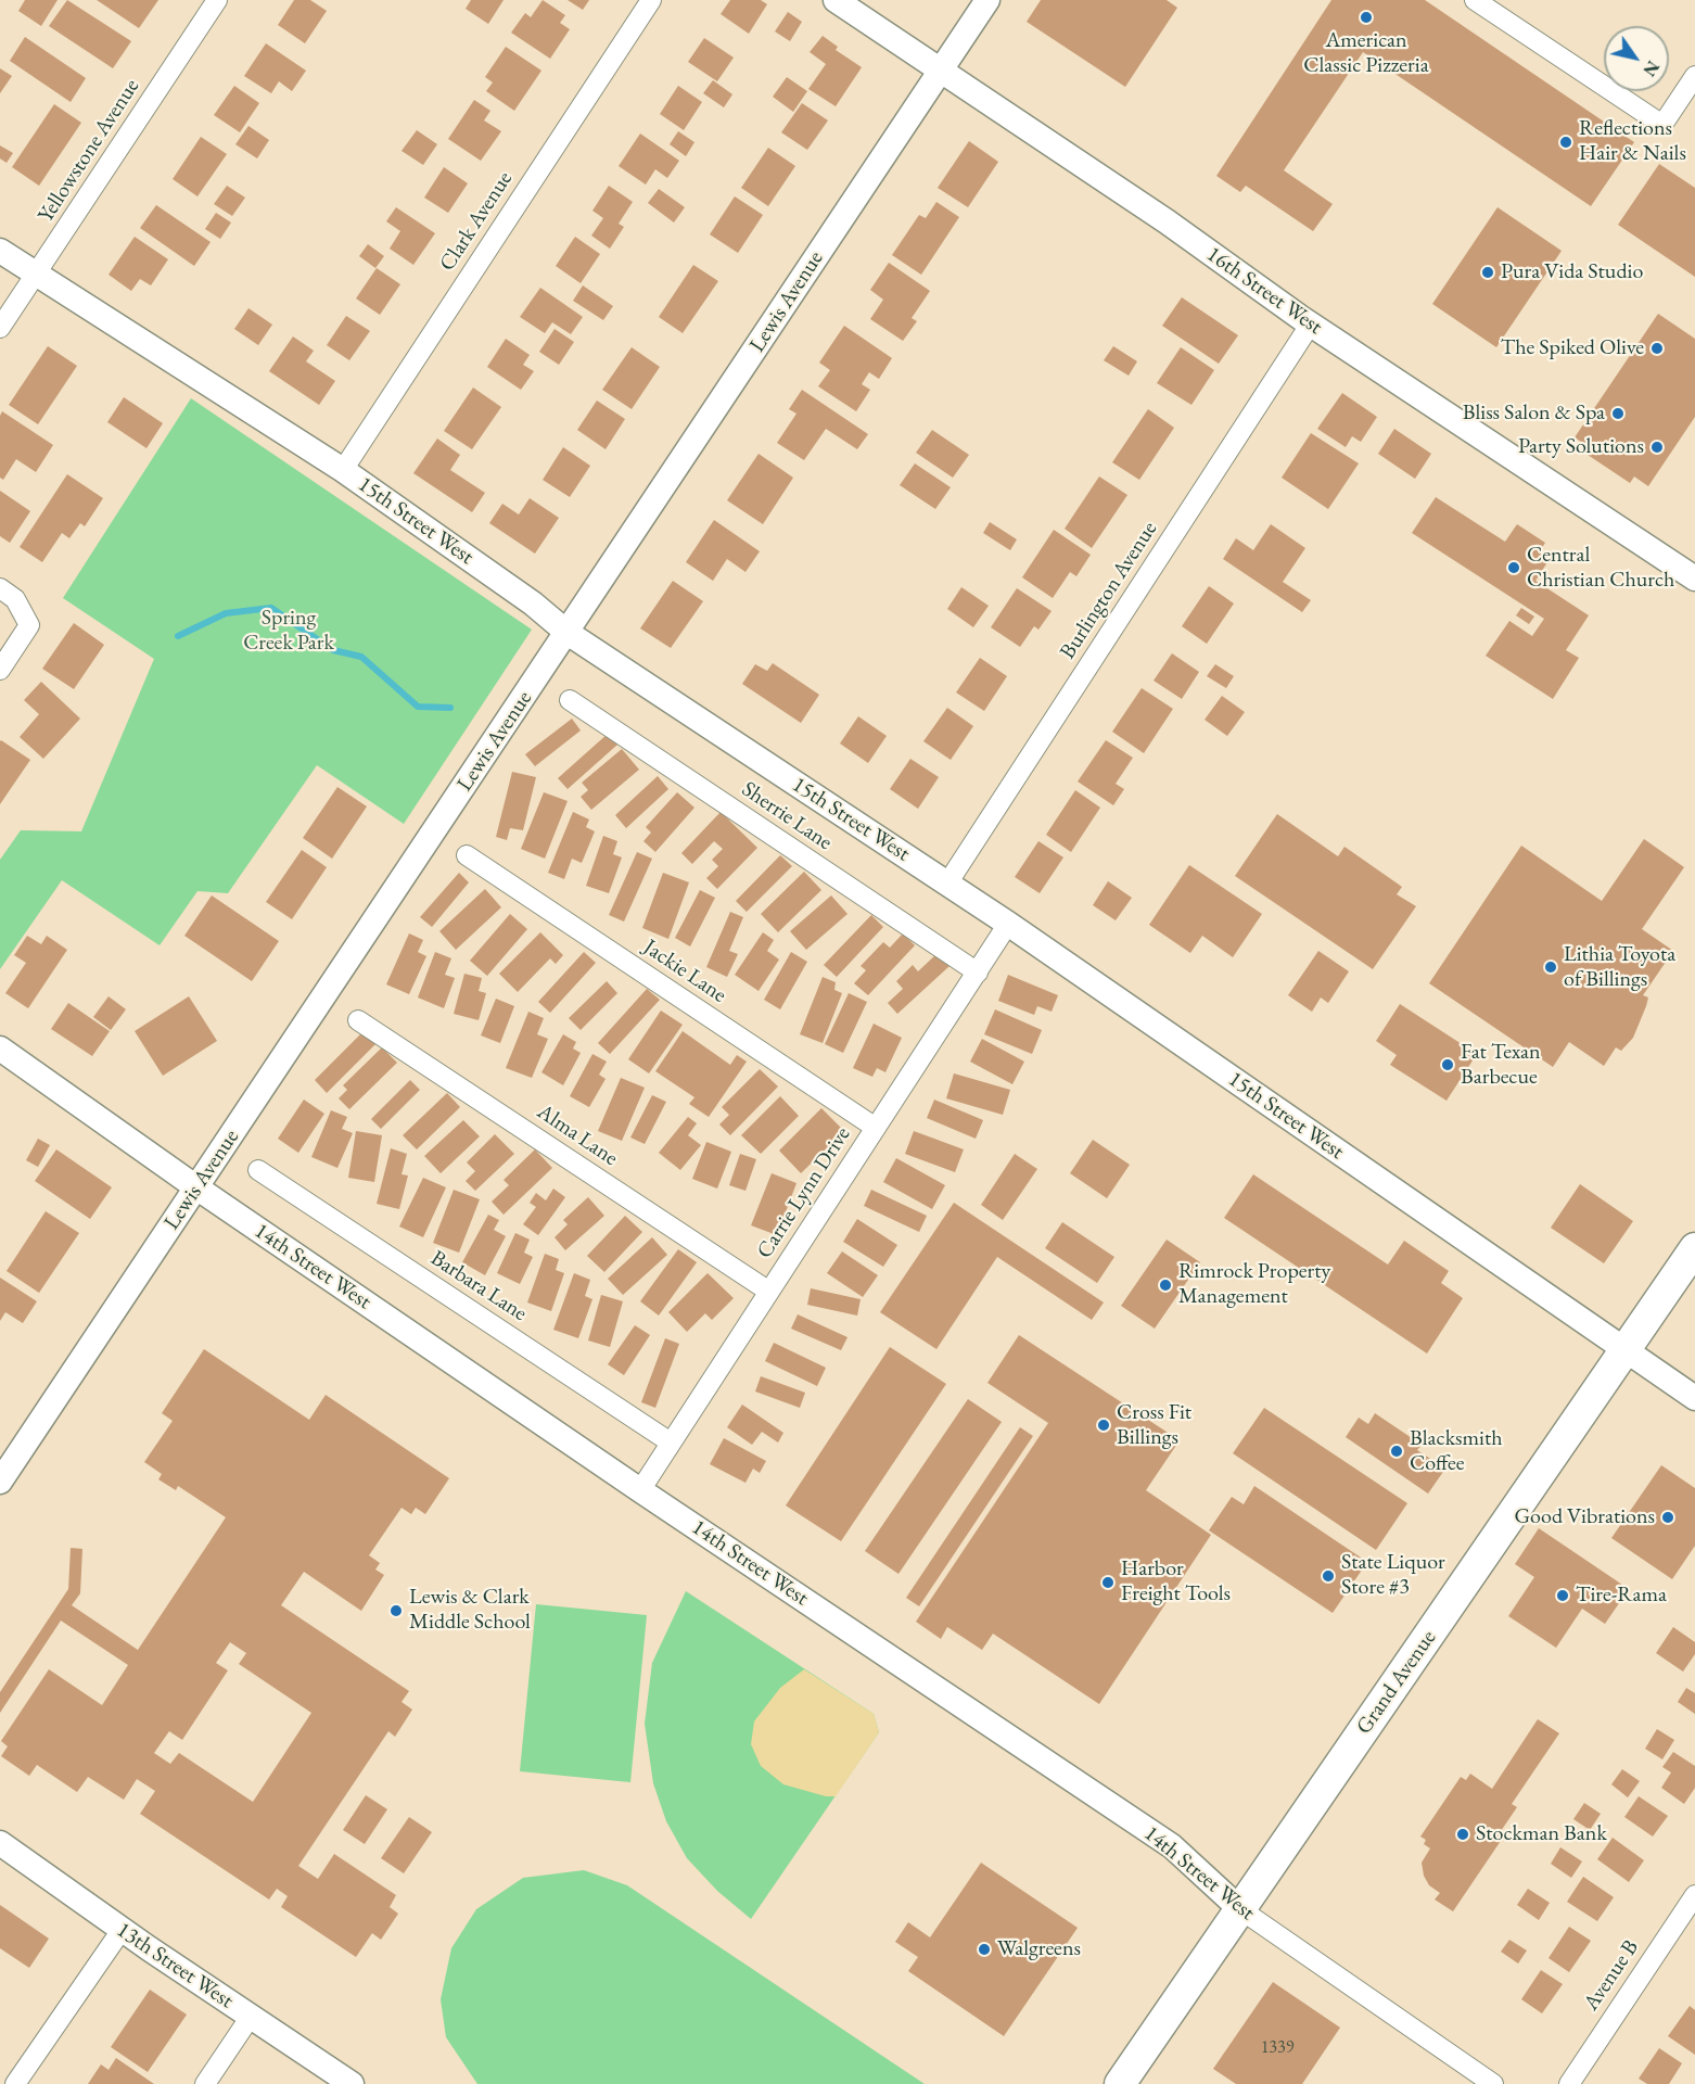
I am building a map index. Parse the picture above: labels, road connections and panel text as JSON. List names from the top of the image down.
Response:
{
  "streets": {
    "main road": ["Grand Avenue"],
    "street": [
      "Yellowstone Avenue",
      "Clark Avenue",
      "16th Street West",
      "Lewis Avenue",
      "15th Street West",
      "Burlington Avenue",
      "Sherrie Lane",
      "Jackie Lane",
      "Alma Lane",
      "Carrie Lynn Drive",
      "14th Street West",
      "Barbara Lane",
      "13th Street West",
      "Avenue B"
    ]
  },
  "crossings": [
    ["Yellowstone Avenue", "15th Street West"],
    ["Clark Avenue", "15th Street West"],
    ["16th Street West", "Lewis Avenue"],
    ["16th Street West", "Burlington Avenue"],
    ["Lewis Avenue", "15th Street West"],
    ["Lewis Avenue", "14th Street West"],
    ["15th Street West", "Burlington Avenue"],
    ["15th Street West", "Carrie Lynn Drive"],
    ["15th Street West", "Grand Avenue"],
    ["Sherrie Lane", "Carrie Lynn Drive"],
    ["Jackie Lane", "Carrie Lynn Drive"],
    ["Alma Lane", "Carrie Lynn Drive"],
    ["Carrie Lynn Drive", "14th Street West"],
    ["Carrie Lynn Drive", "Barbara Lane"],
    ["14th Street West", "Grand Avenue"]
  ],
  "parks": ["Spring Creek Park"],
  "places": [
    "American Classic Pizzeria",
    "Reflections Hair & Nails",
    "Pura Vida Studio",
    "The Spiked Olive",
    "Bliss Salon & Spa",
    "Party Solutions",
    "Central Christian Church",
    "Lithia Toyota of Billings",
    "Fat Texan Barbecue",
    "Rimrock Property Management",
    "Cross Fit Billings",
    "Blacksmith Coffee",
    "Good Vibrations",
    "State Liquor Store #3",
    "Harbor Freight Tools",
    "Tire-Rama",
    "Lewis & Clark Middle School",
    "Stockman Bank",
    "Walgreens"
  ],
  "house_numbers": ["1339"],
  "north": "bottom right"
}
